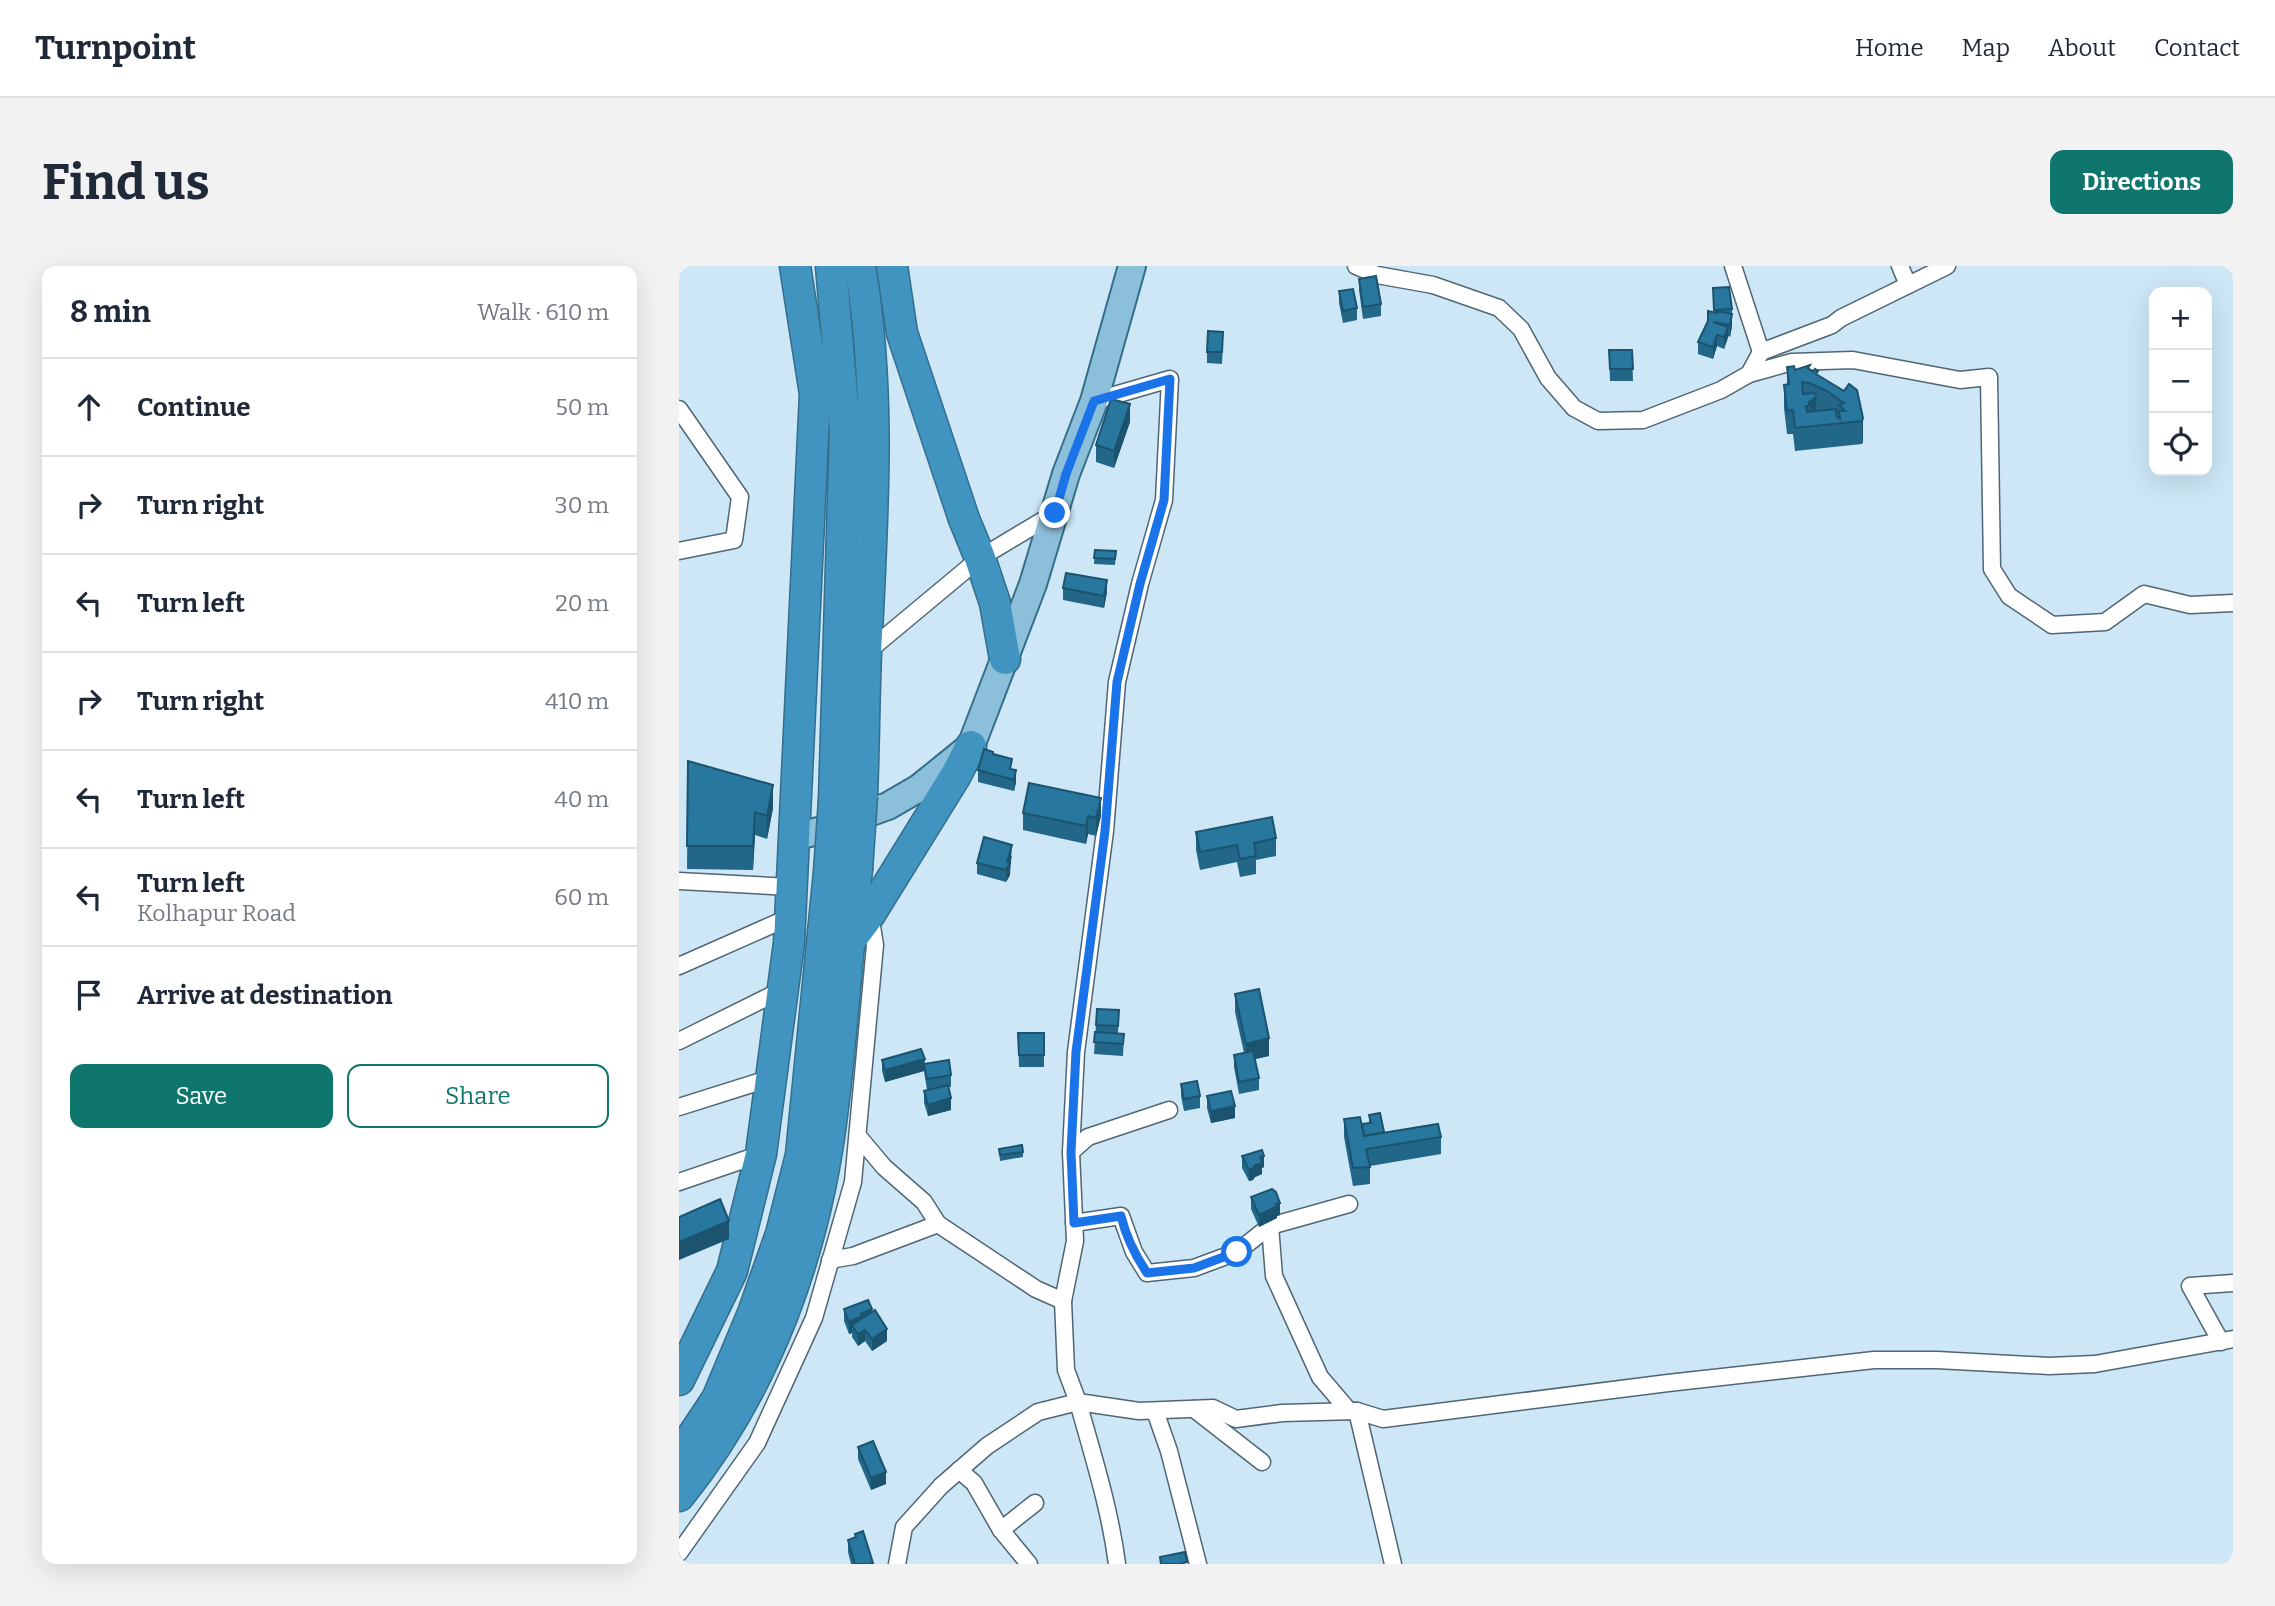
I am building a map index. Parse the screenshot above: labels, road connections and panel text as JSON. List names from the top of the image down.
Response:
{
  "page": {
    "header": "Turnpoint",
    "nav": [
      "Home",
      "Map",
      "About",
      "Contact"
    ],
    "buttons": [
      "Directions",
      ["Save", "Share"]
    ],
    "title": "Find us",
    "heading": ["8 min", "Walk · 610 m"],
    "map_buttons": ["+", "−"],
    "list": [
      ["Continue", "50 m"],
      ["Turn right", "30 m"],
      ["Turn left", "20 m"],
      ["Turn right", "410 m"],
      ["Turn left", "40 m"],
      ["Turn left", "Kolhapur Road", "60 m"],
      "Arrive at destination"
    ]
  }
}
